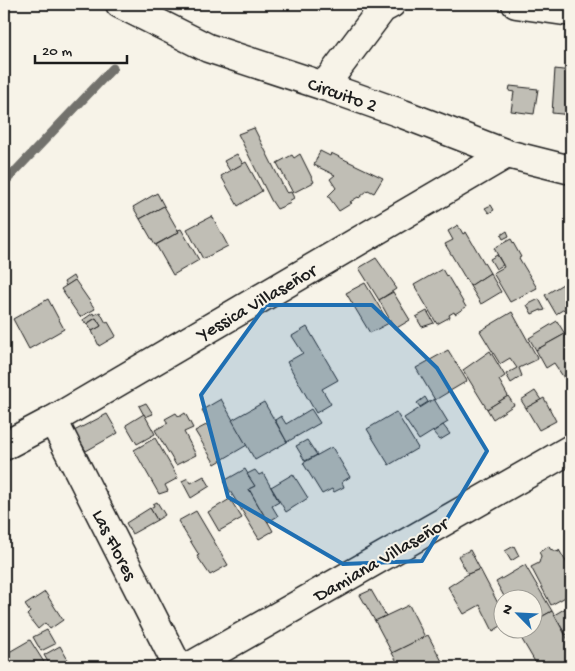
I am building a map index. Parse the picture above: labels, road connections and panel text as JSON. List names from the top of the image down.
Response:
{
  "streets": {
    "street": [
      "Circuito 2",
      "Yessica Villaseñor",
      "Las Flores",
      "Damiana Villaseñor"
    ]
  },
  "crossings": [
    ["Circuito 2", "Yessica Villaseñor"],
    ["Yessica Villaseñor", "Las Flores"]
  ],
  "scale_bar": "20 m",
  "north": "top left"
}
